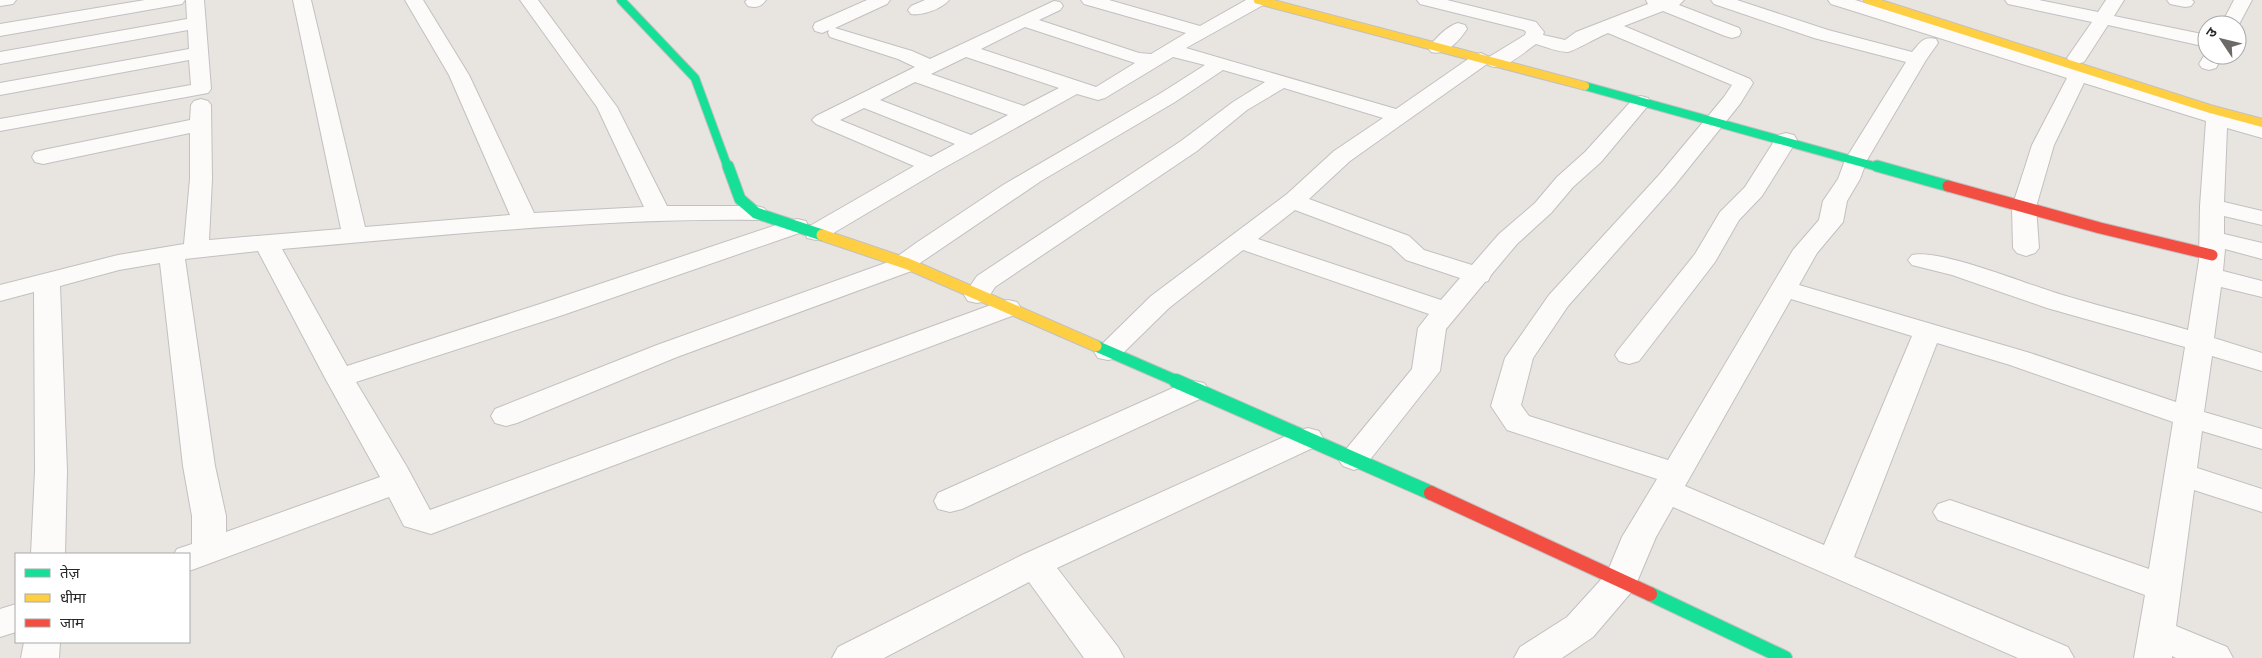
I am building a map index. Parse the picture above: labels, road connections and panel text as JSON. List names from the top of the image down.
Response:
{
  "legend": ["तेज़", "धीमा", "जाम"],
  "north": "top left"
}
